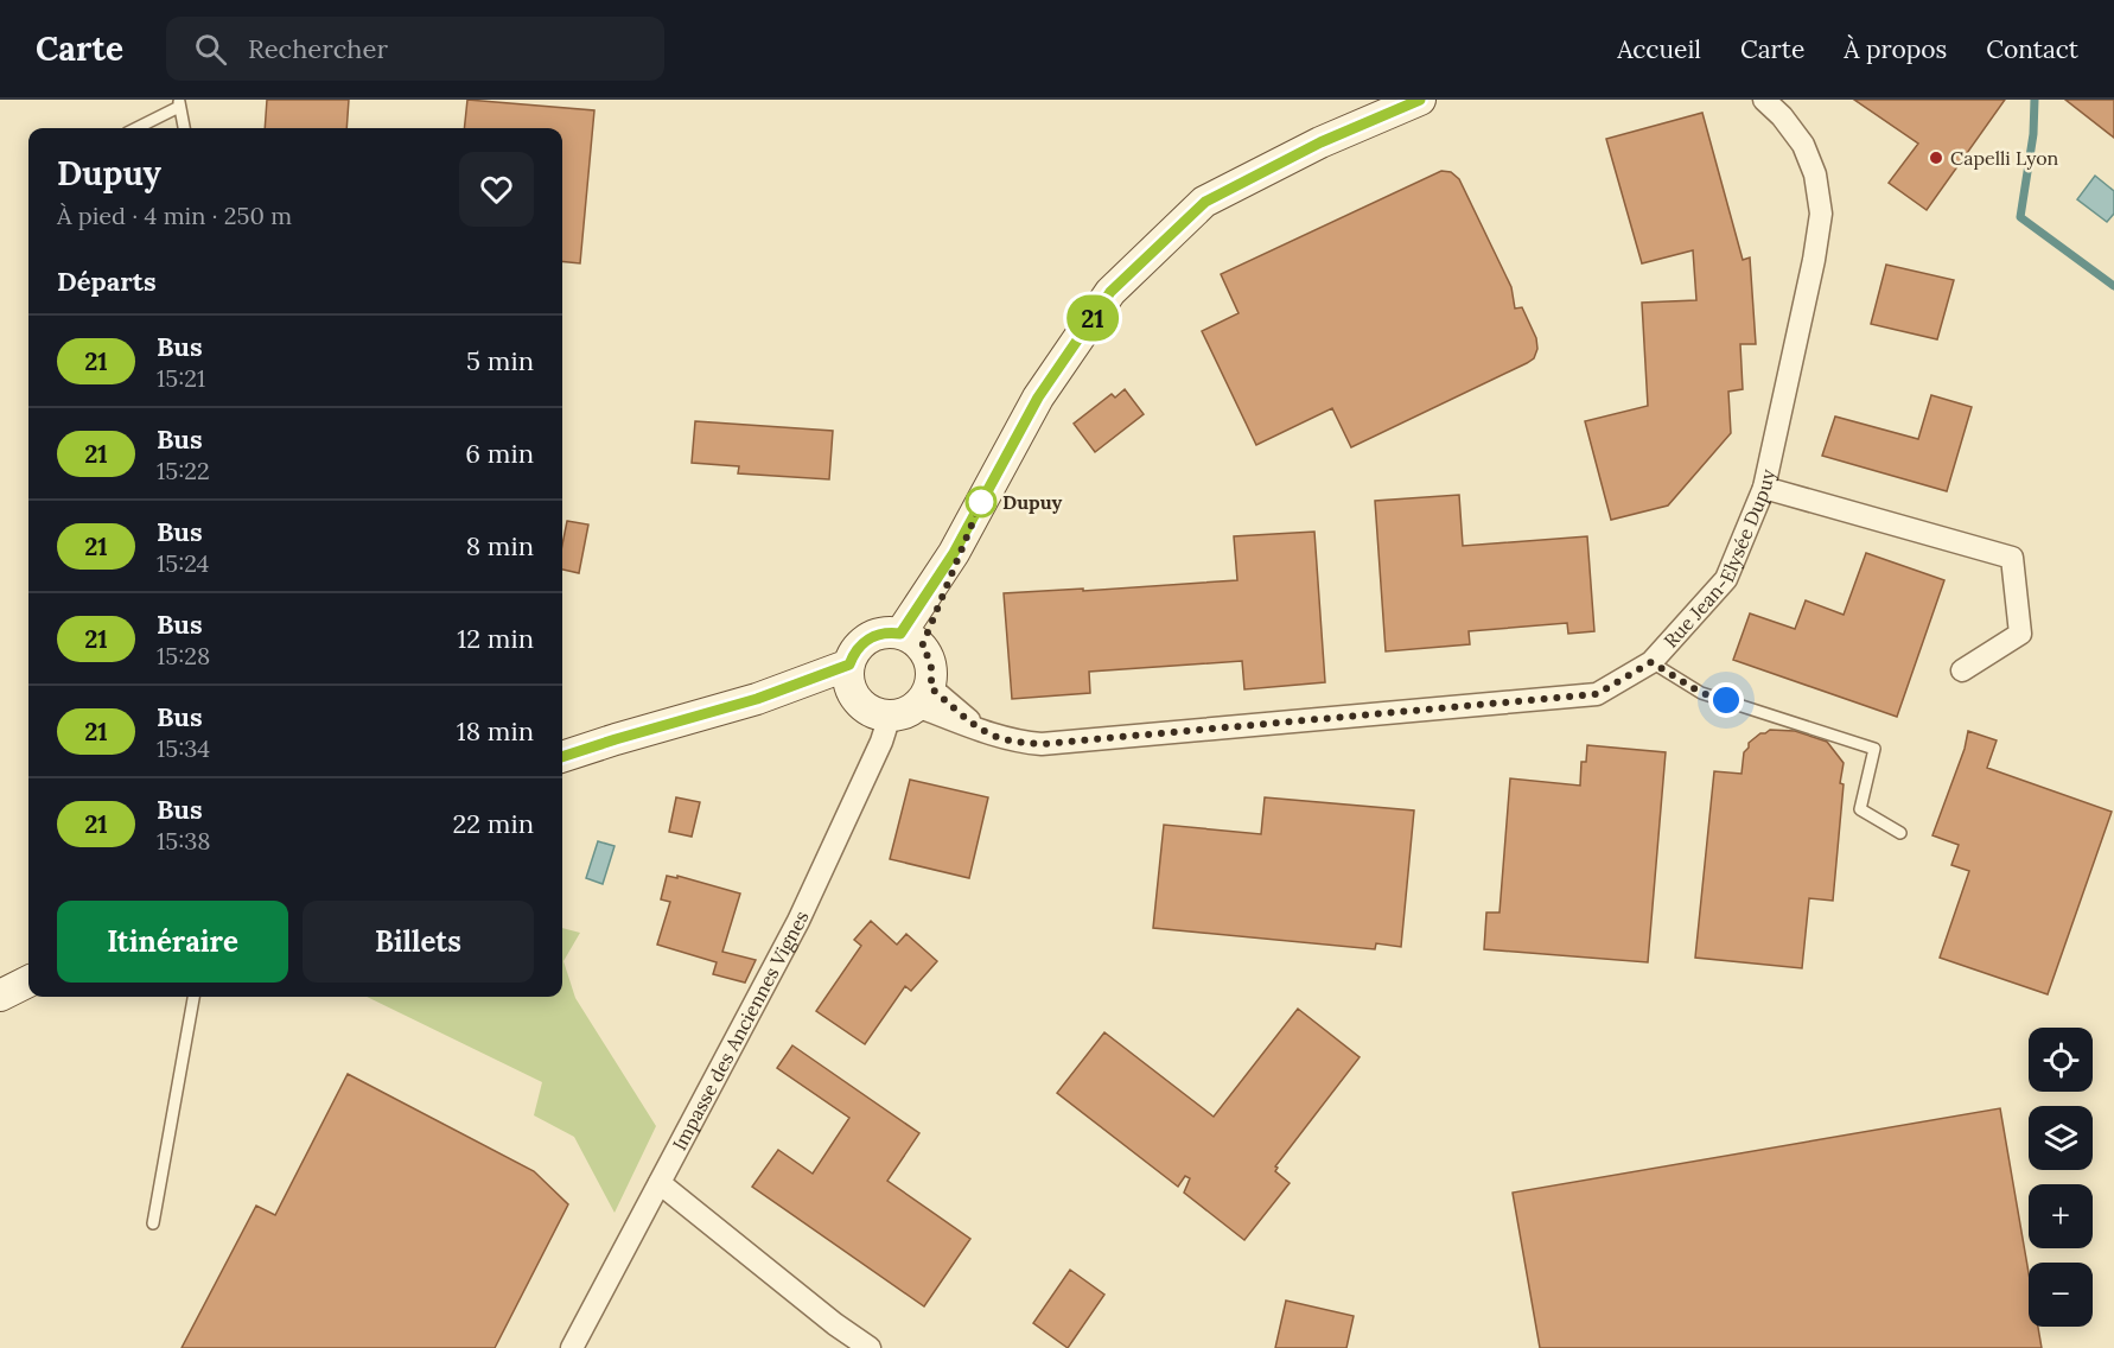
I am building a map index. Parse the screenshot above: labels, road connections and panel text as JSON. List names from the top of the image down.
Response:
{
  "streets": {
    "street": ["Rue Jean-Elysée Dupuy", "Impasse des Anciennes Vignes"]
  },
  "crossings": [
    ["Rue Jean-Elysée Dupuy", "Impasse des Anciennes Vignes"]
  ],
  "places": ["Capelli Lyon", "Dupuy"],
  "lines": ["bus line 21"],
  "page": {
    "header": "Carte",
    "search": "Rechercher",
    "nav": [
      "Accueil",
      "Carte",
      "À propos",
      "Contact"
    ],
    "on_map": "21",
    "heading": [
      ["Dupuy", "À pied · 4 min · 250 m"],
      "Départs"
    ],
    "list": [
      {
        "mark": "21",
        "name": "Bus",
        "note": "15:21",
        "value": "5 min"
      },
      {
        "mark": "21",
        "name": "Bus",
        "note": "15:22",
        "value": "6 min"
      },
      {
        "mark": "21",
        "name": "Bus",
        "note": "15:24",
        "value": "8 min"
      },
      {
        "mark": "21",
        "name": "Bus",
        "note": "15:28",
        "value": "12 min"
      },
      {
        "mark": "21",
        "name": "Bus",
        "note": "15:34",
        "value": "18 min"
      },
      {
        "mark": "21",
        "name": "Bus",
        "note": "15:38",
        "value": "22 min"
      }
    ],
    "buttons": ["Itinéraire", "Billets"],
    "map_buttons": ["+", "−"]
  }
}
